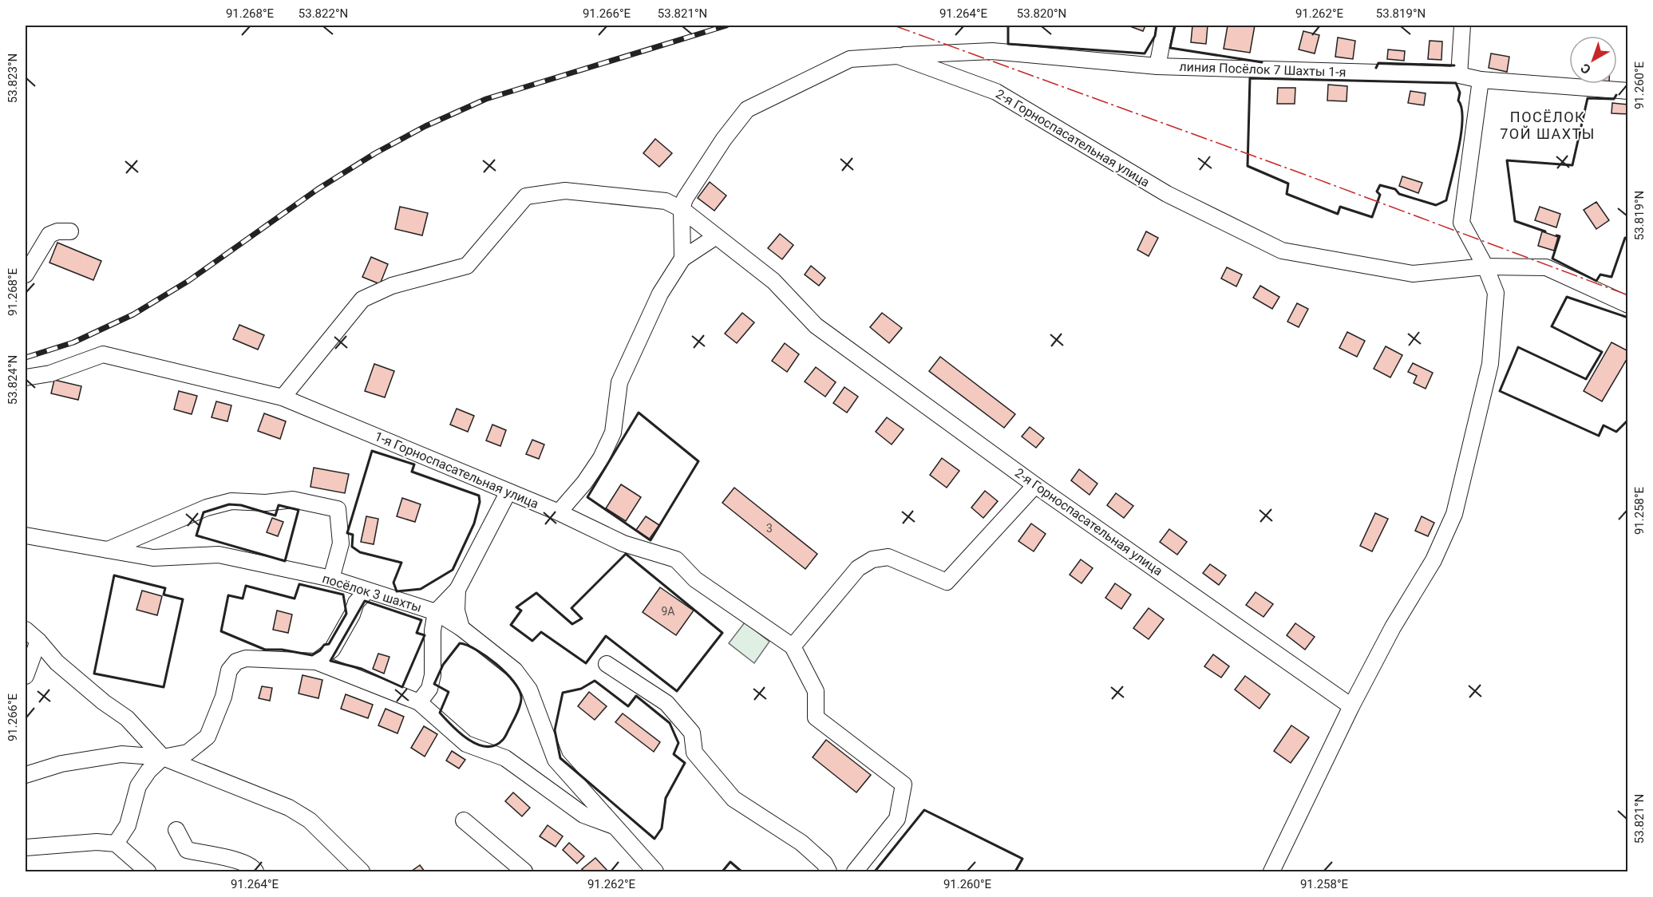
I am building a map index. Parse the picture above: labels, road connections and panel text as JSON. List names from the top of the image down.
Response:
{
  "streets": {
    "street": [
      "линия Посёлок 7 Шахты 1-я",
      "2-я Горноспасательная улица",
      "1-я Горноспасательная улица",
      "посёлок 3 шахты"
    ]
  },
  "crossings": [
    ["линия Посёлок 7 Шахты 1-я", "2-я Горноспасательная улица"]
  ],
  "districts": ["ПОСЁЛОК 7ОЙ ШАХТЫ"],
  "house_numbers": ["3", "9А"],
  "north": "bottom left",
  "coordinates": [
    "91.268°E",
    "53.822°N",
    "91.266°E",
    "53.821°N",
    "91.264°E",
    "53.820°N",
    "91.262°E",
    "53.819°N",
    "53.823°N",
    "91.260°E",
    "53.824°N",
    "91.258°E"
  ]
}
